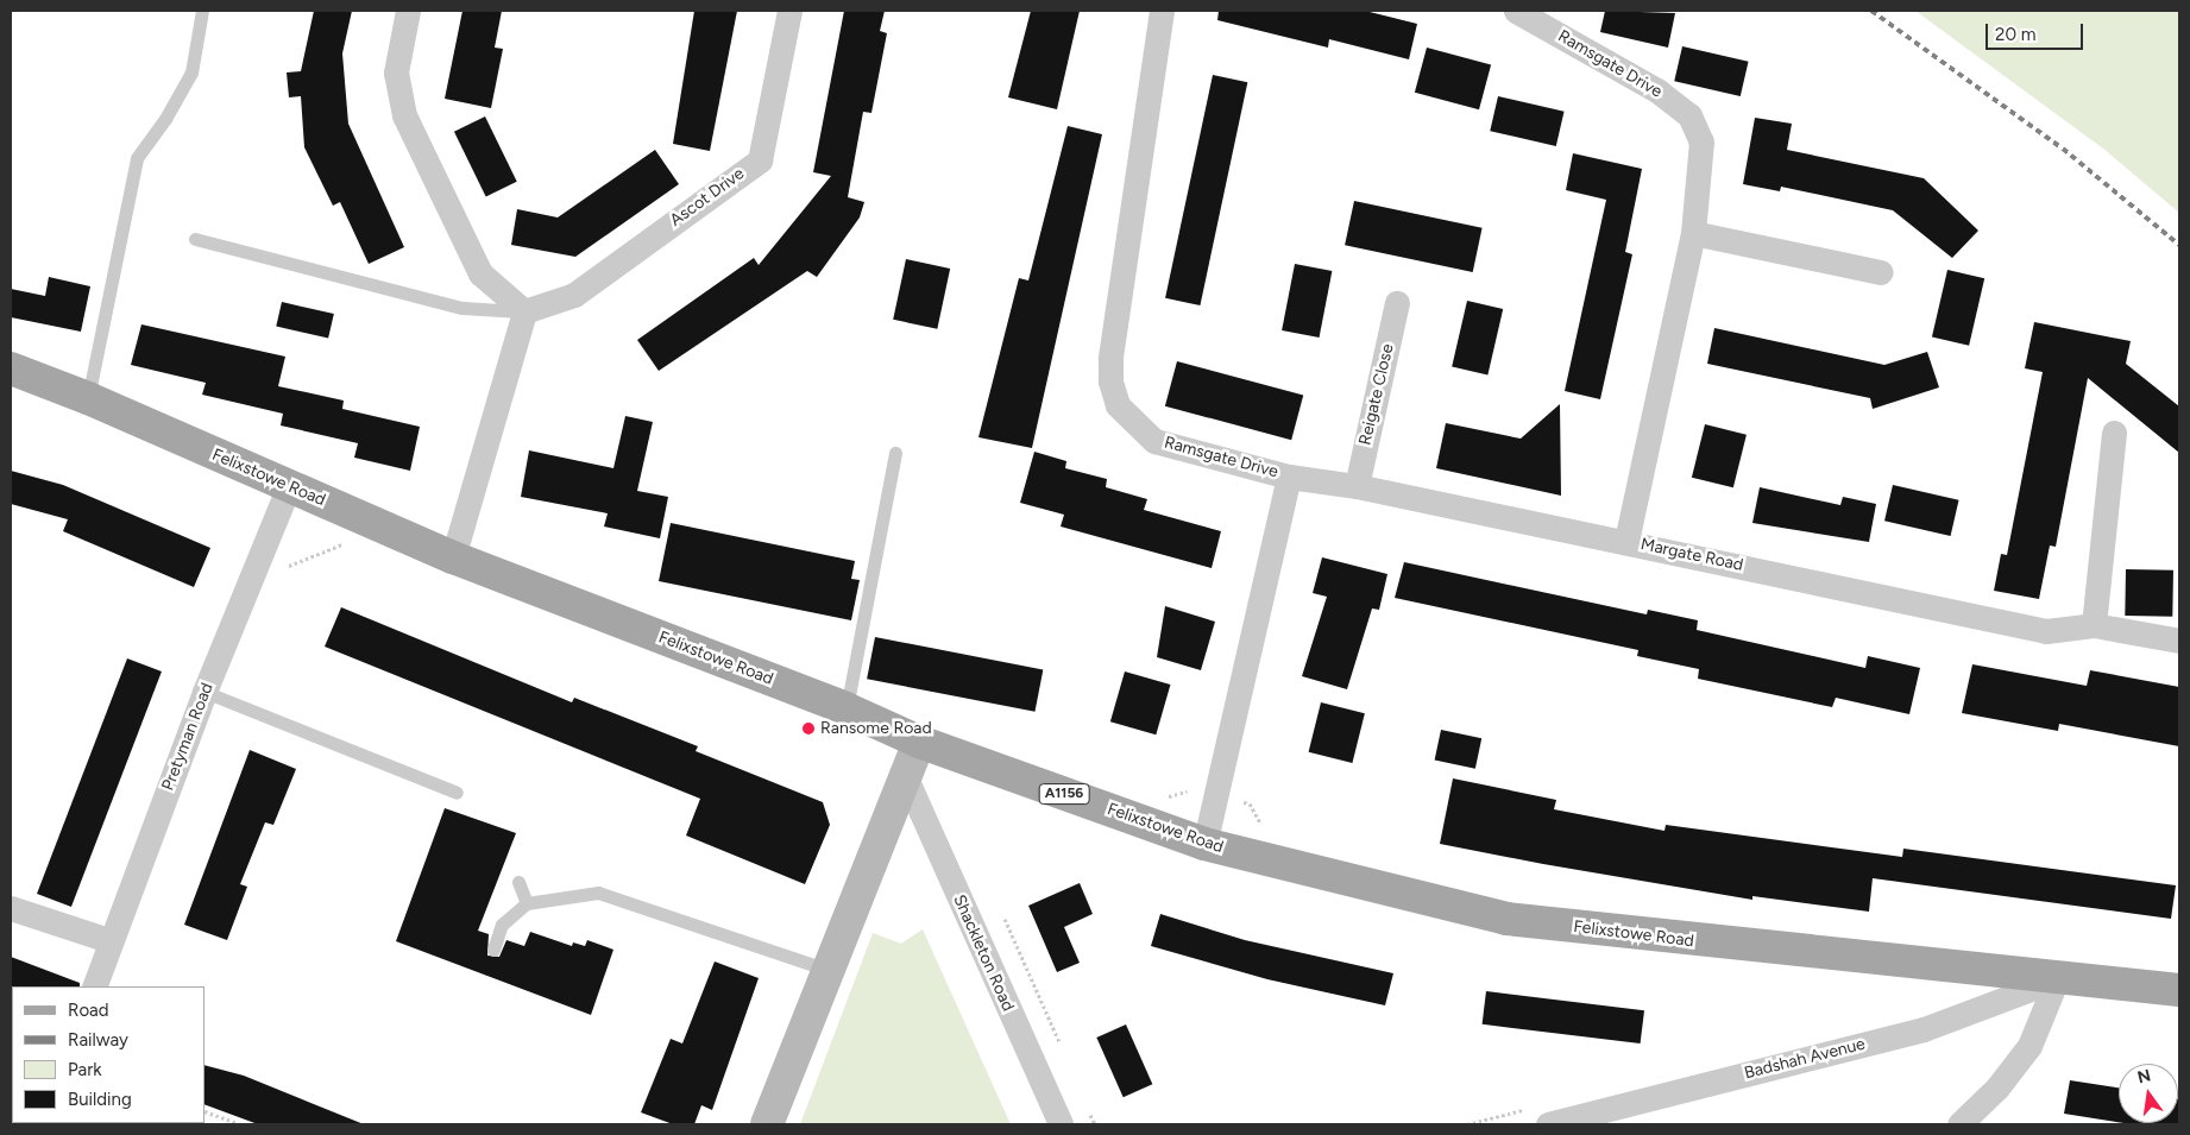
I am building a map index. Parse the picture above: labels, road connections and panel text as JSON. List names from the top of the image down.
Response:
{
  "streets": {
    "main road": ["Felixstowe Road", "A1156"],
    "street": [
      "Ramsgate Drive",
      "Ascot Drive",
      "Reigate Close",
      "Margate Road",
      "Pretyman Road",
      "Shackleton Road",
      "Badshah Avenue"
    ]
  },
  "crossings": [
    ["Ramsgate Drive", "Felixstowe Road"],
    ["Ramsgate Drive", "Margate Road"],
    ["Reigate Close", "Margate Road"],
    ["Felixstowe Road", "Pretyman Road"],
    ["Felixstowe Road", "Badshah Avenue"]
  ],
  "places": ["Ransome Road"],
  "legend": [
    "Road",
    "Railway",
    "Park",
    "Building"
  ],
  "scale_bar": "20 m",
  "north": "top"
}
